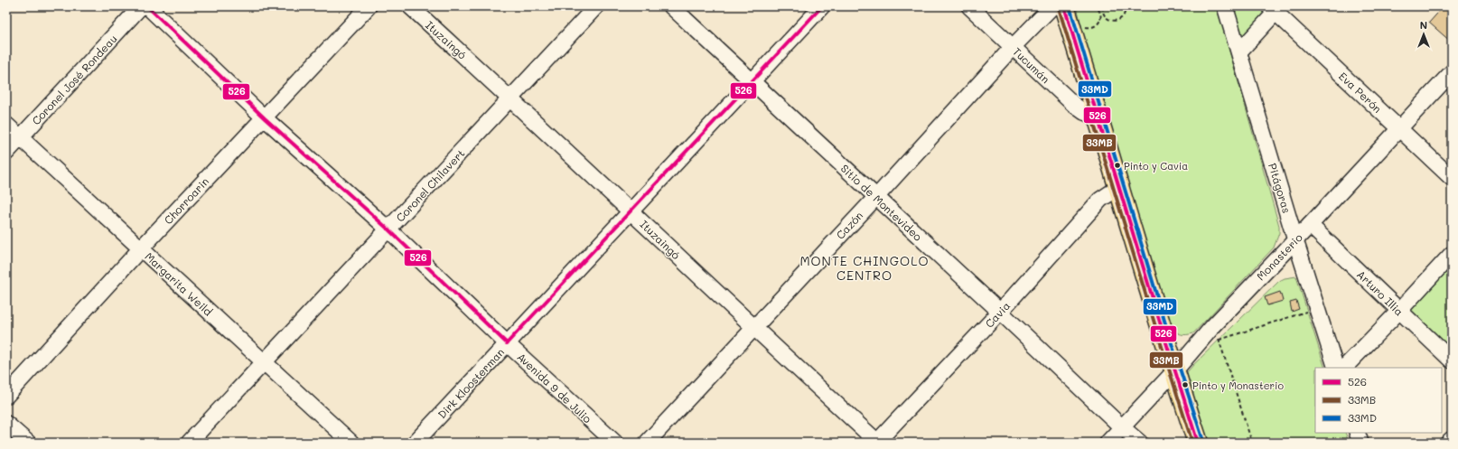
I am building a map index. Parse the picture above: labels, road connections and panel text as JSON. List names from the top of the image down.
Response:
{
  "streets": {
    "street": [
      "Ituzaingó",
      "Tucumán",
      "Coronel José Rondeau",
      "Eva Perón",
      "Coronel Chilavert",
      "Pitágoras",
      "Chorroarin",
      "Sitio de Montevideo",
      "Cazón",
      "Monasterio",
      "Margarita Weild",
      "Arturo Illia",
      "Cavia",
      "Dirk Kloosterman",
      "Avenida 9 de Julio"
    ]
  },
  "crossings": [
    ["Ituzaingó", "Coronel Chilavert"],
    ["Ituzaingó", "Cazón"],
    ["Ituzaingó", "Cavia"],
    ["Ituzaingó", "Dirk Kloosterman"],
    ["Tucumán", "Cazón"],
    ["Coronel José Rondeau", "Margarita Weild"],
    ["Eva Perón", "Monasterio"],
    ["Coronel Chilavert", "Margarita Weild"],
    ["Coronel Chilavert", "Avenida 9 de Julio"],
    ["Pitágoras", "Monasterio"],
    ["Chorroarin", "Margarita Weild"],
    ["Chorroarin", "Avenida 9 de Julio"],
    ["Sitio de Montevideo", "Cazón"],
    ["Sitio de Montevideo", "Monasterio"],
    ["Sitio de Montevideo", "Cavia"],
    ["Sitio de Montevideo", "Dirk Kloosterman"],
    ["Monasterio", "Arturo Illia"],
    ["Dirk Kloosterman", "Avenida 9 de Julio"]
  ],
  "districts": ["MONTE CHINGOLO CENTRO"],
  "places": ["Pinto y Cavia", "Pinto y Monasterio"],
  "lines": ["transit line 526", "transit line 33MD", "transit line 33MB"],
  "legend": ["526", "33MB", "33MD"],
  "north": "top"
}
